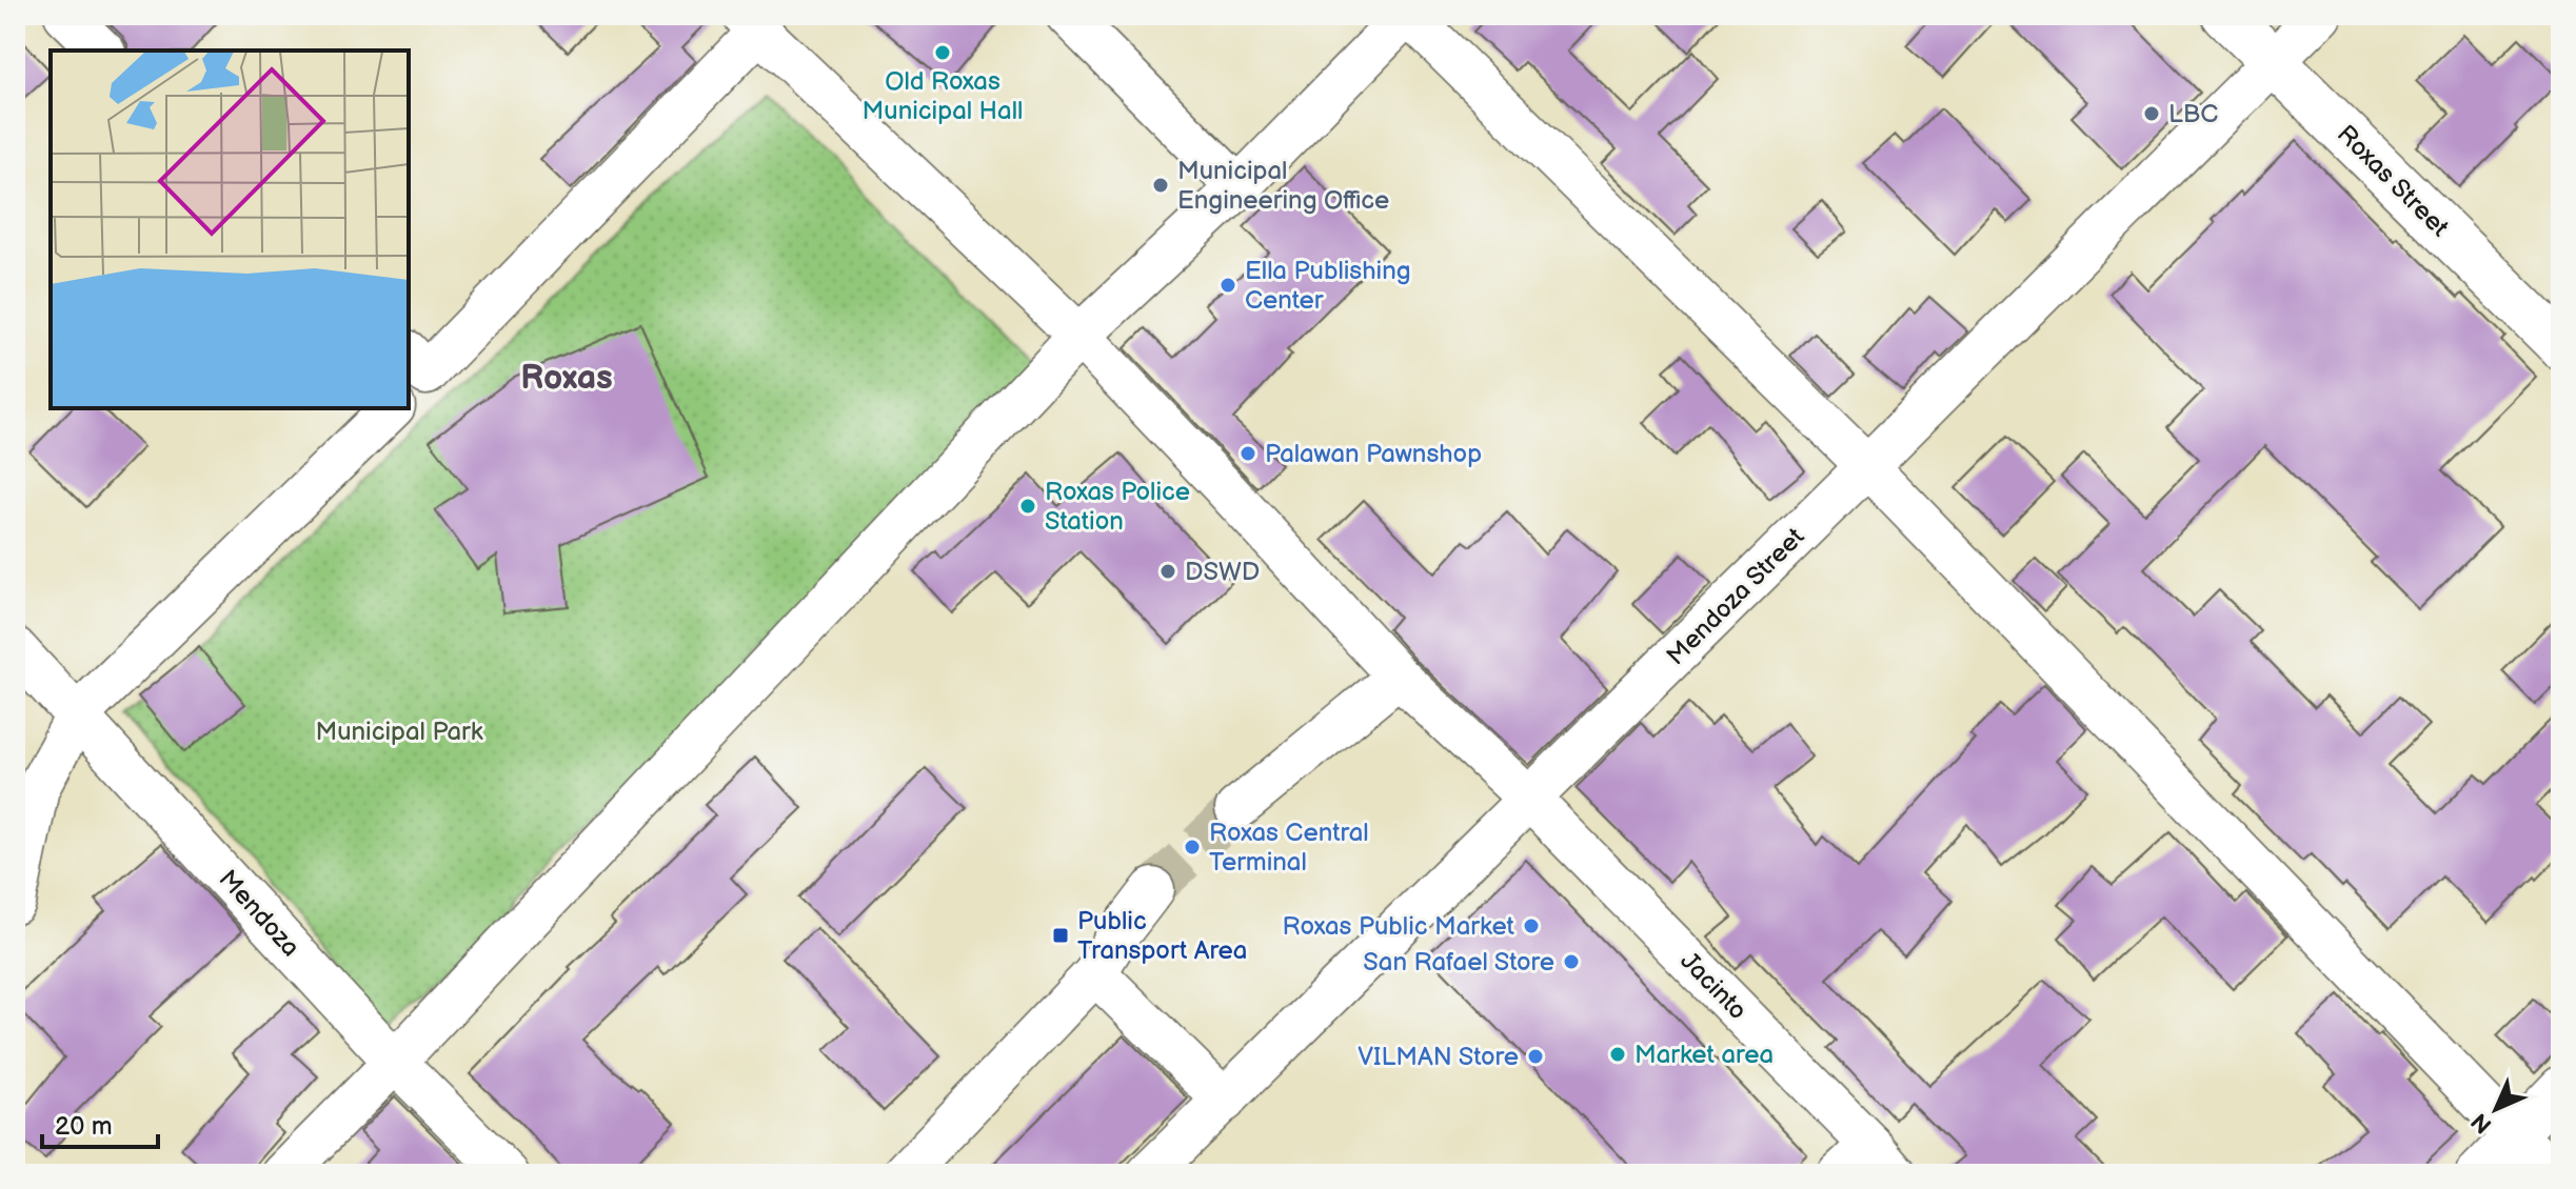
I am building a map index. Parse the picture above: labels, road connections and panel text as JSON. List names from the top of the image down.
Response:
{
  "streets": {
    "main road": ["Roxas Street"],
    "street": ["Mendoza Street", "Mendoza", "Jacinto"]
  },
  "crossings": [
    ["Roxas Street", "Mendoza Street"],
    ["Mendoza Street", "Jacinto"]
  ],
  "districts": ["Roxas"],
  "parks": ["Municipal Park"],
  "places": {
    "other": [
      "Old Roxas Municipal Hall",
      "LBC",
      "Municipal Engineering Office",
      "Ella Publishing Center",
      "Palawan Pawnshop",
      "Roxas Police Station",
      "DSWD",
      "Roxas Central Terminal",
      "Roxas Public Market",
      "San Rafael Store",
      "Market area",
      "VILMAN Store"
    ],
    "transit": ["Public Transport Area"]
  },
  "scale_bar": "20 m",
  "north": "bottom left"
}
